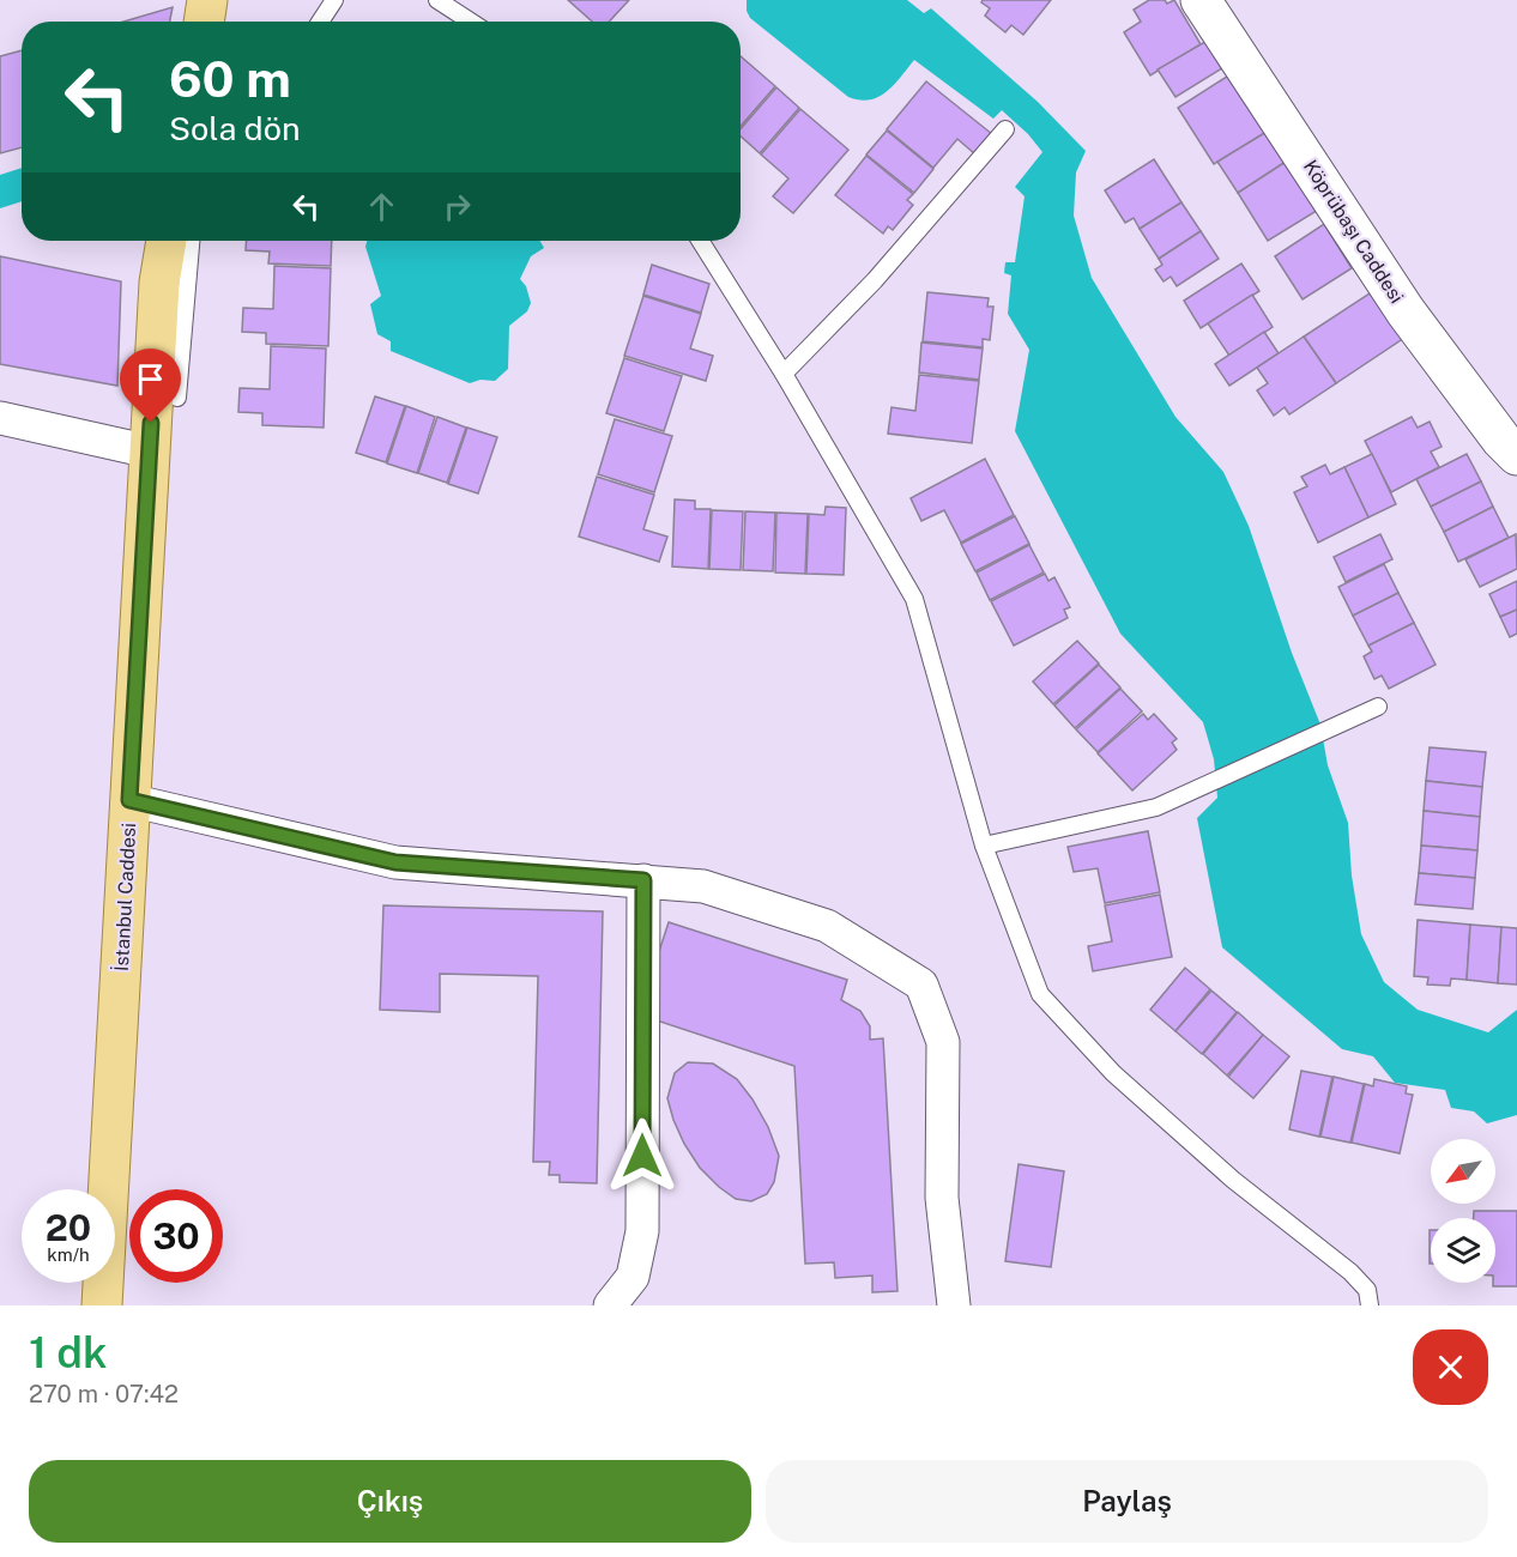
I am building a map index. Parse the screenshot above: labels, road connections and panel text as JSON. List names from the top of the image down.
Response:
{
  "streets": {
    "main road": ["İstanbul Caddesi"],
    "street": ["Köprübaşı Caddesi"]
  },
  "north": "bottom left",
  "page": {
    "turn": ["60 m", "Sola dön"],
    "speed": "20 km/h",
    "limit": "30",
    "heading": ["1 dk", "270 m · 07:42"],
    "buttons": ["Çıkış", "Paylaş"]
  }
}
